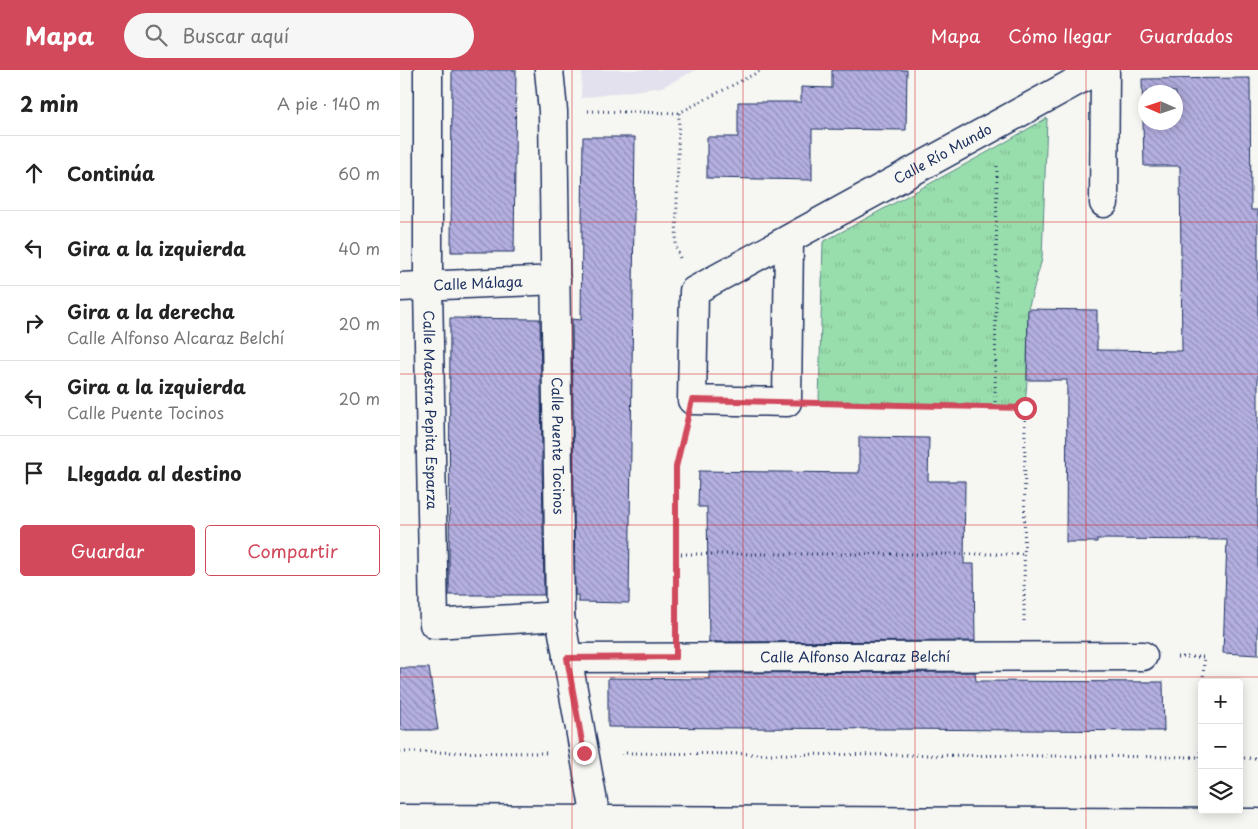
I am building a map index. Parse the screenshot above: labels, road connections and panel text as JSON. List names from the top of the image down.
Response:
{
  "streets": {
    "street": [
      "Calle Río Mundo",
      "Calle Málaga",
      "Calle Maestra Pepita Esparza",
      "Calle Puente Tocinos",
      "Calle Alfonso Alcaraz Belchí"
    ]
  },
  "crossings": [
    ["Calle Málaga", "Calle Maestra Pepita Esparza"],
    ["Calle Málaga", "Calle Puente Tocinos"],
    ["Calle Maestra Pepita Esparza", "Calle Puente Tocinos"],
    ["Calle Puente Tocinos", "Calle Alfonso Alcaraz Belchí"]
  ],
  "north": "left",
  "page": {
    "header": "Mapa",
    "search": "Buscar aquí",
    "nav": ["Mapa", "Cómo llegar", "Guardados"],
    "heading": ["2 min", "A pie · 140 m"],
    "list": [
      ["Continúa", "60 m"],
      ["Gira a la izquierda", "40 m"],
      ["Gira a la derecha", "Calle Alfonso Alcaraz Belchí", "20 m"],
      ["Gira a la izquierda", "Calle Puente Tocinos", "20 m"],
      "Llegada al destino"
    ],
    "buttons": ["Guardar", "Compartir"],
    "map_buttons": ["+", "−"]
  }
}
